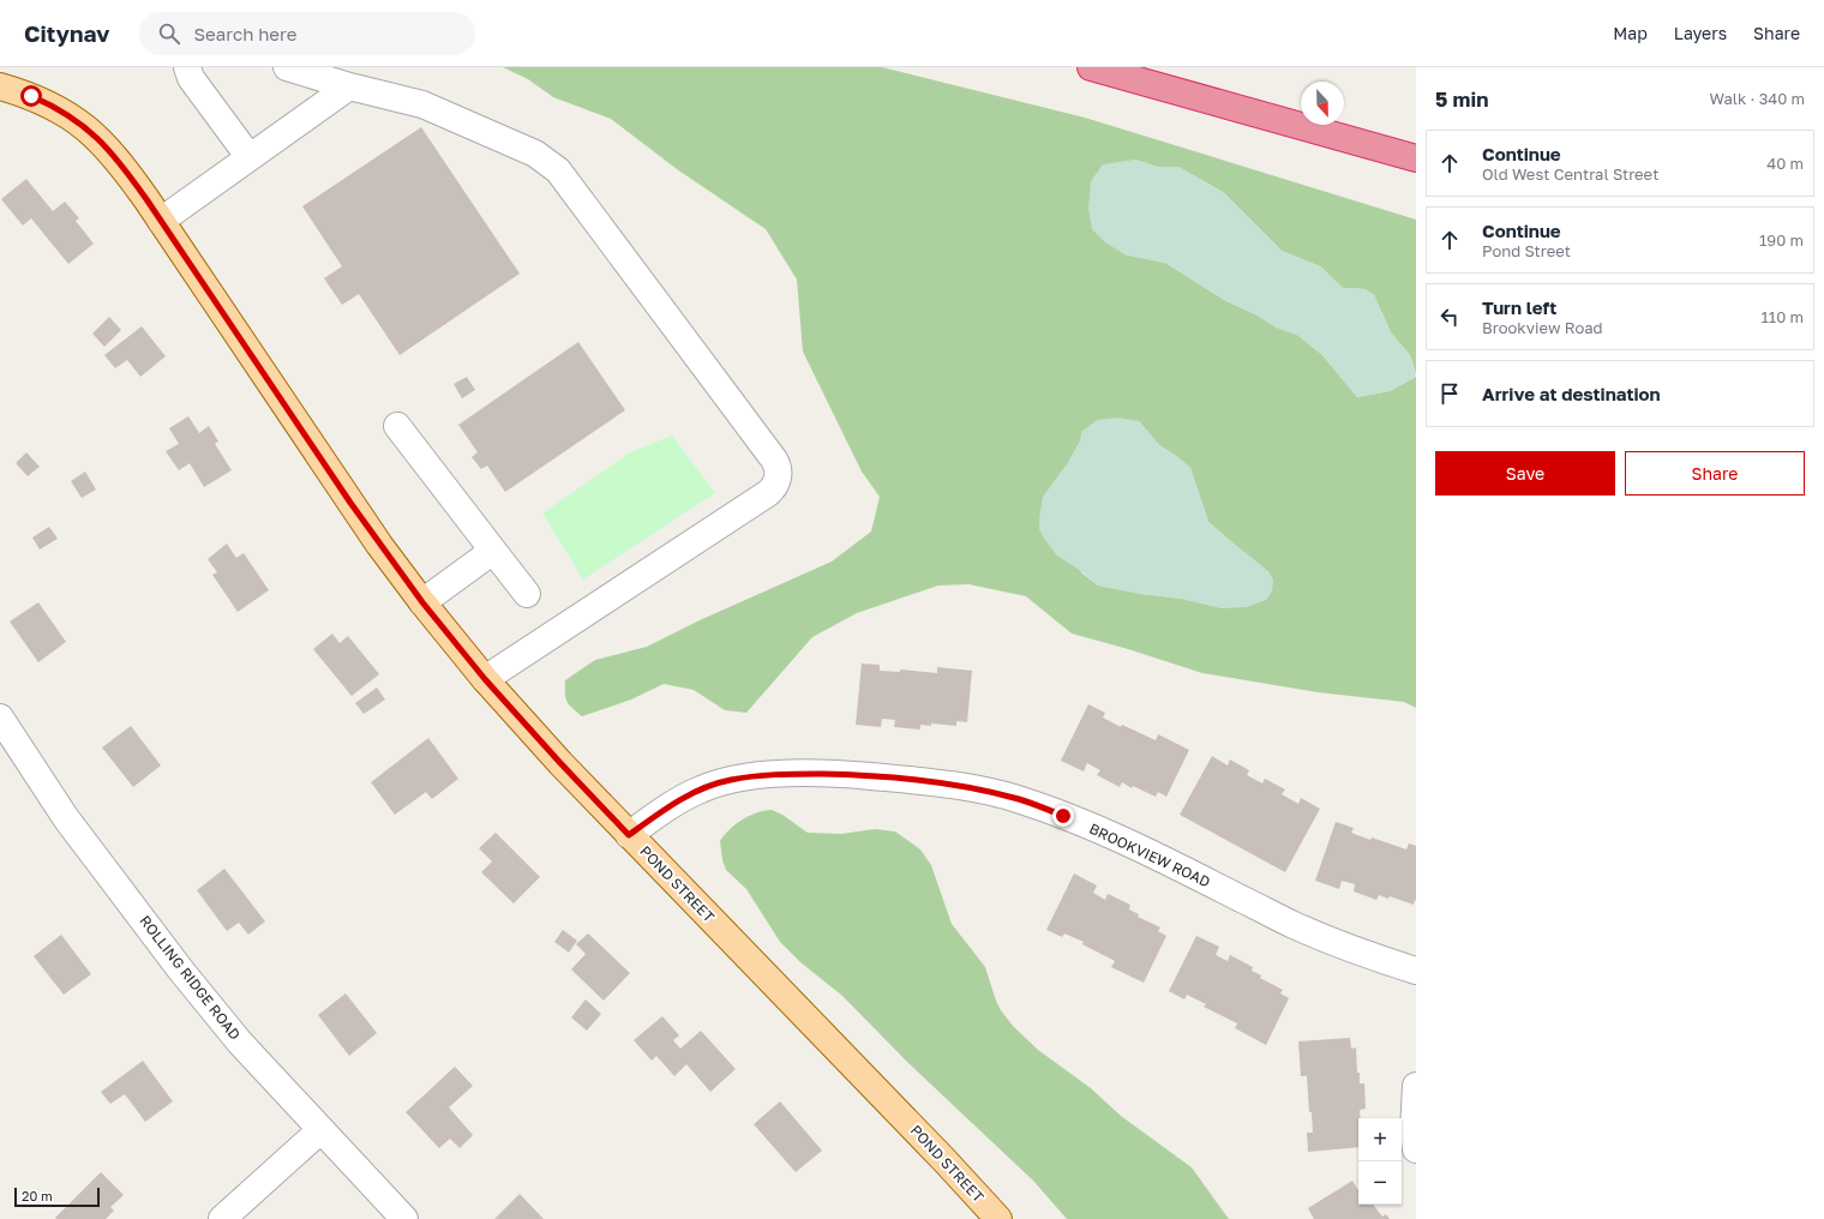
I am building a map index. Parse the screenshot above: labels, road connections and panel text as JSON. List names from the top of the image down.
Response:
{
  "streets": {
    "main road": ["POND STREET"],
    "street": ["BROOKVIEW ROAD", "ROLLING RIDGE ROAD"]
  },
  "crossings": [
    ["BROOKVIEW ROAD", "POND STREET"]
  ],
  "scale_bar": "20 m",
  "north": "bottom",
  "page": {
    "header": "Citynav",
    "search": "Search here",
    "nav": ["Map", "Layers", "Share"],
    "heading": ["5 min", "Walk · 340 m"],
    "list": [
      ["Continue", "Old West Central Street", "40 m"],
      ["Continue", "Pond Street", "190 m"],
      ["Turn left", "Brookview Road", "110 m"],
      "Arrive at destination"
    ],
    "buttons": ["Save", "Share"],
    "map_buttons": ["+", "−"],
    "scale": "20 m"
  }
}
